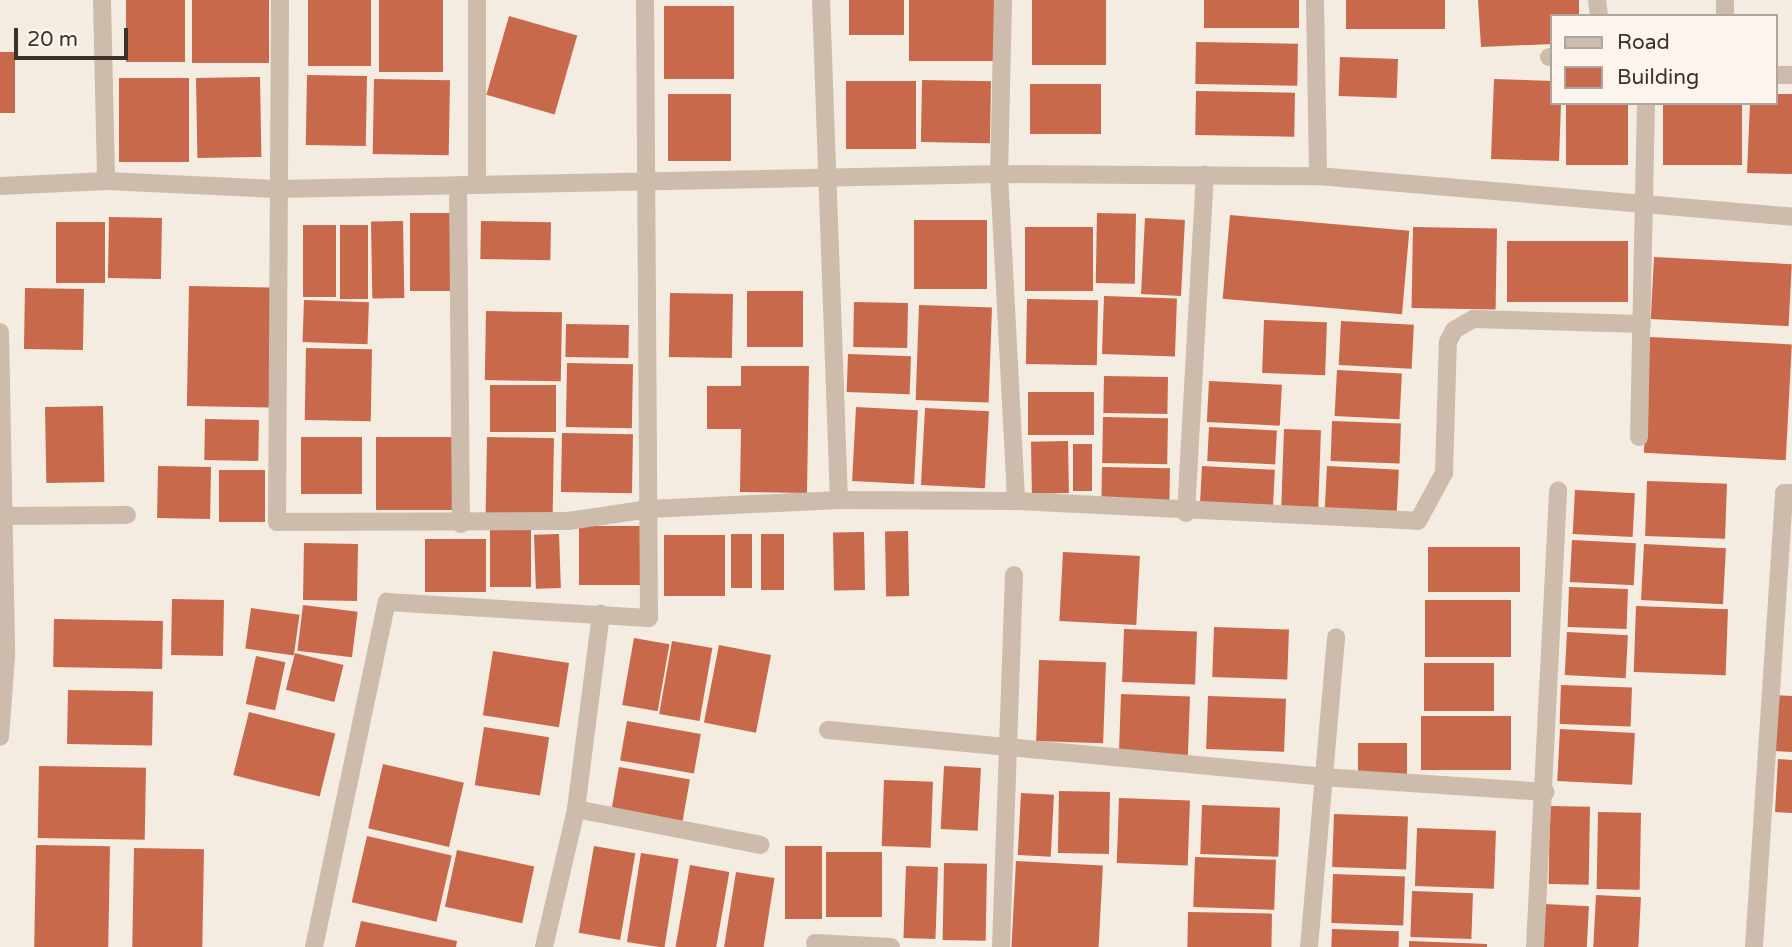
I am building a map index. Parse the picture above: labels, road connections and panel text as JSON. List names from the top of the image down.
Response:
{
  "legend": ["Road", "Building"],
  "scale_bar": "20 m"
}
